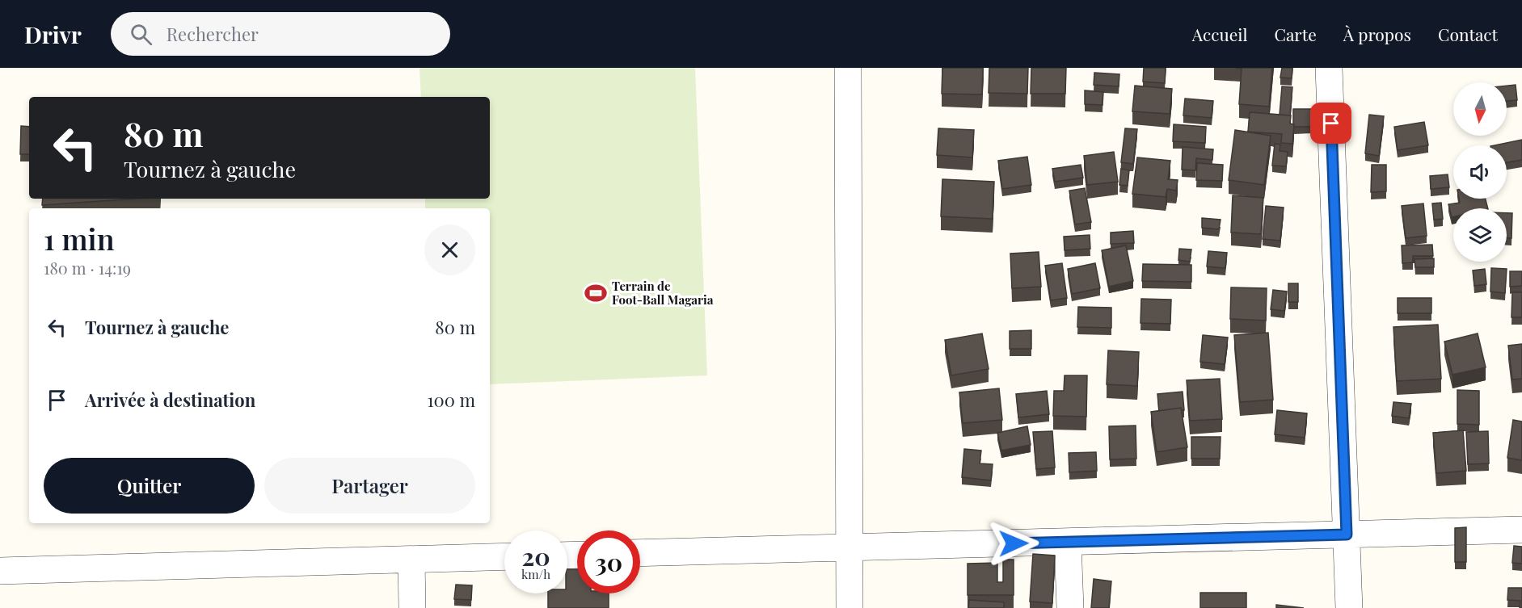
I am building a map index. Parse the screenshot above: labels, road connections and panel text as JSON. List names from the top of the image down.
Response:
{
  "places": {
    "sports": ["Terrain de Foot-Ball Magaria"]
  },
  "north": "bottom",
  "page": {
    "header": "Drivr",
    "search": "Rechercher",
    "nav": [
      "Accueil",
      "Carte",
      "À propos",
      "Contact"
    ],
    "turn": ["80 m", "Tournez à gauche"],
    "heading": ["1 min", "180 m · 14:19"],
    "list": [
      {
        "name": "Tournez à gauche",
        "value": "80 m"
      },
      {
        "name": "Arrivée à destination",
        "value": "100 m"
      }
    ],
    "buttons": ["Quitter", "Partager"],
    "speed": "20 km/h",
    "limit": "30"
  }
}
